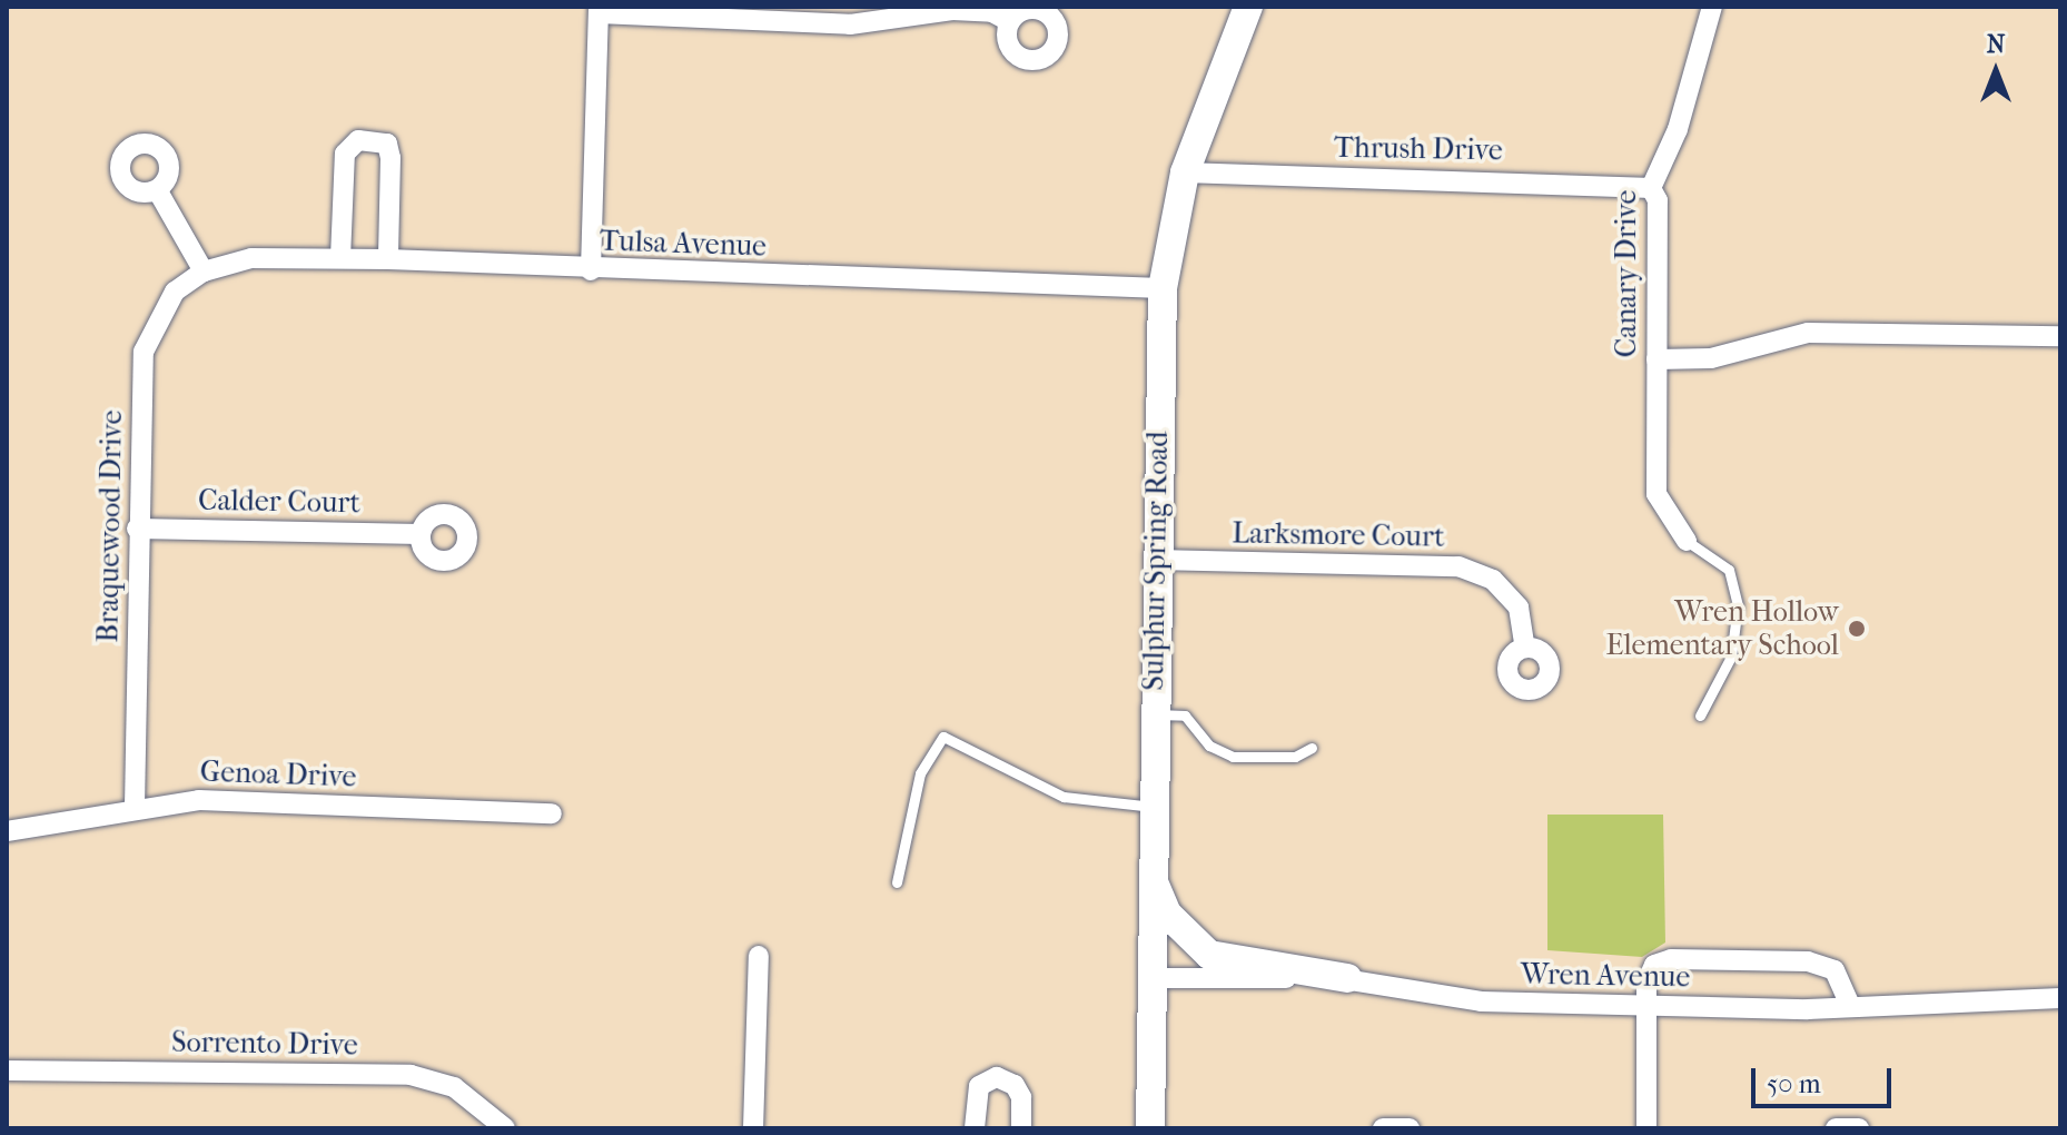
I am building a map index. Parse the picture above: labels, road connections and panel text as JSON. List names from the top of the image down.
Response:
{
  "streets": {
    "main road": ["Sulphur Spring Road"],
    "street": [
      "Thrush Drive",
      "Tulsa Avenue",
      "Canary Drive",
      "Calder Court",
      "Braquewood Drive",
      "Larksmore Court",
      "Genoa Drive",
      "Wren Avenue",
      "Sorrento Drive"
    ]
  },
  "crossings": [
    ["Thrush Drive", "Canary Drive"],
    ["Thrush Drive", "Sulphur Spring Road"],
    ["Tulsa Avenue", "Braquewood Drive"],
    ["Tulsa Avenue", "Sulphur Spring Road"],
    ["Calder Court", "Braquewood Drive"],
    ["Braquewood Drive", "Genoa Drive"],
    ["Larksmore Court", "Sulphur Spring Road"],
    ["Sulphur Spring Road", "Wren Avenue"]
  ],
  "places": ["Wren Hollow Elementary School"],
  "scale_bar": "50 m",
  "north": "top"
}
